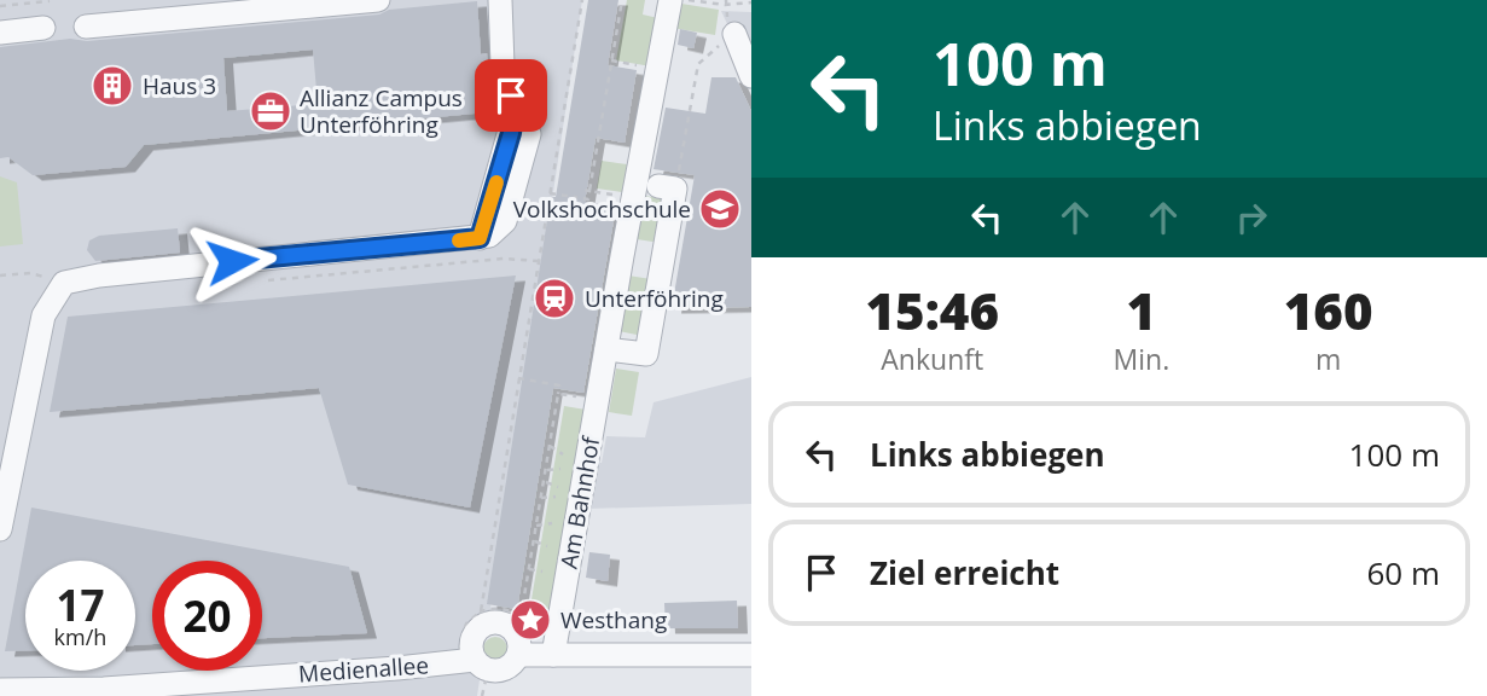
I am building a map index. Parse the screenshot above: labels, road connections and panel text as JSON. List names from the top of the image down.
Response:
{
  "streets": {
    "street": ["Am Bahnhof", "Medienallee"]
  },
  "places": {
    "building": ["Haus 3"],
    "office": ["Allianz Campus Unterföhring"],
    "school or university": ["Volkshochschule"],
    "station": ["Unterföhring"],
    "place": ["Westhang"]
  },
  "page": {
    "turn": ["100 m", "Links abbiegen"],
    "eta": [
      "15:46",
      "Ankunft",
      "1",
      "Min.",
      "160",
      "m"
    ],
    "list": [
      {
        "name": "Links abbiegen",
        "value": "100 m"
      },
      {
        "name": "Ziel erreicht",
        "value": "60 m"
      }
    ],
    "speed": "17 km/h",
    "limit": "20"
  }
}
